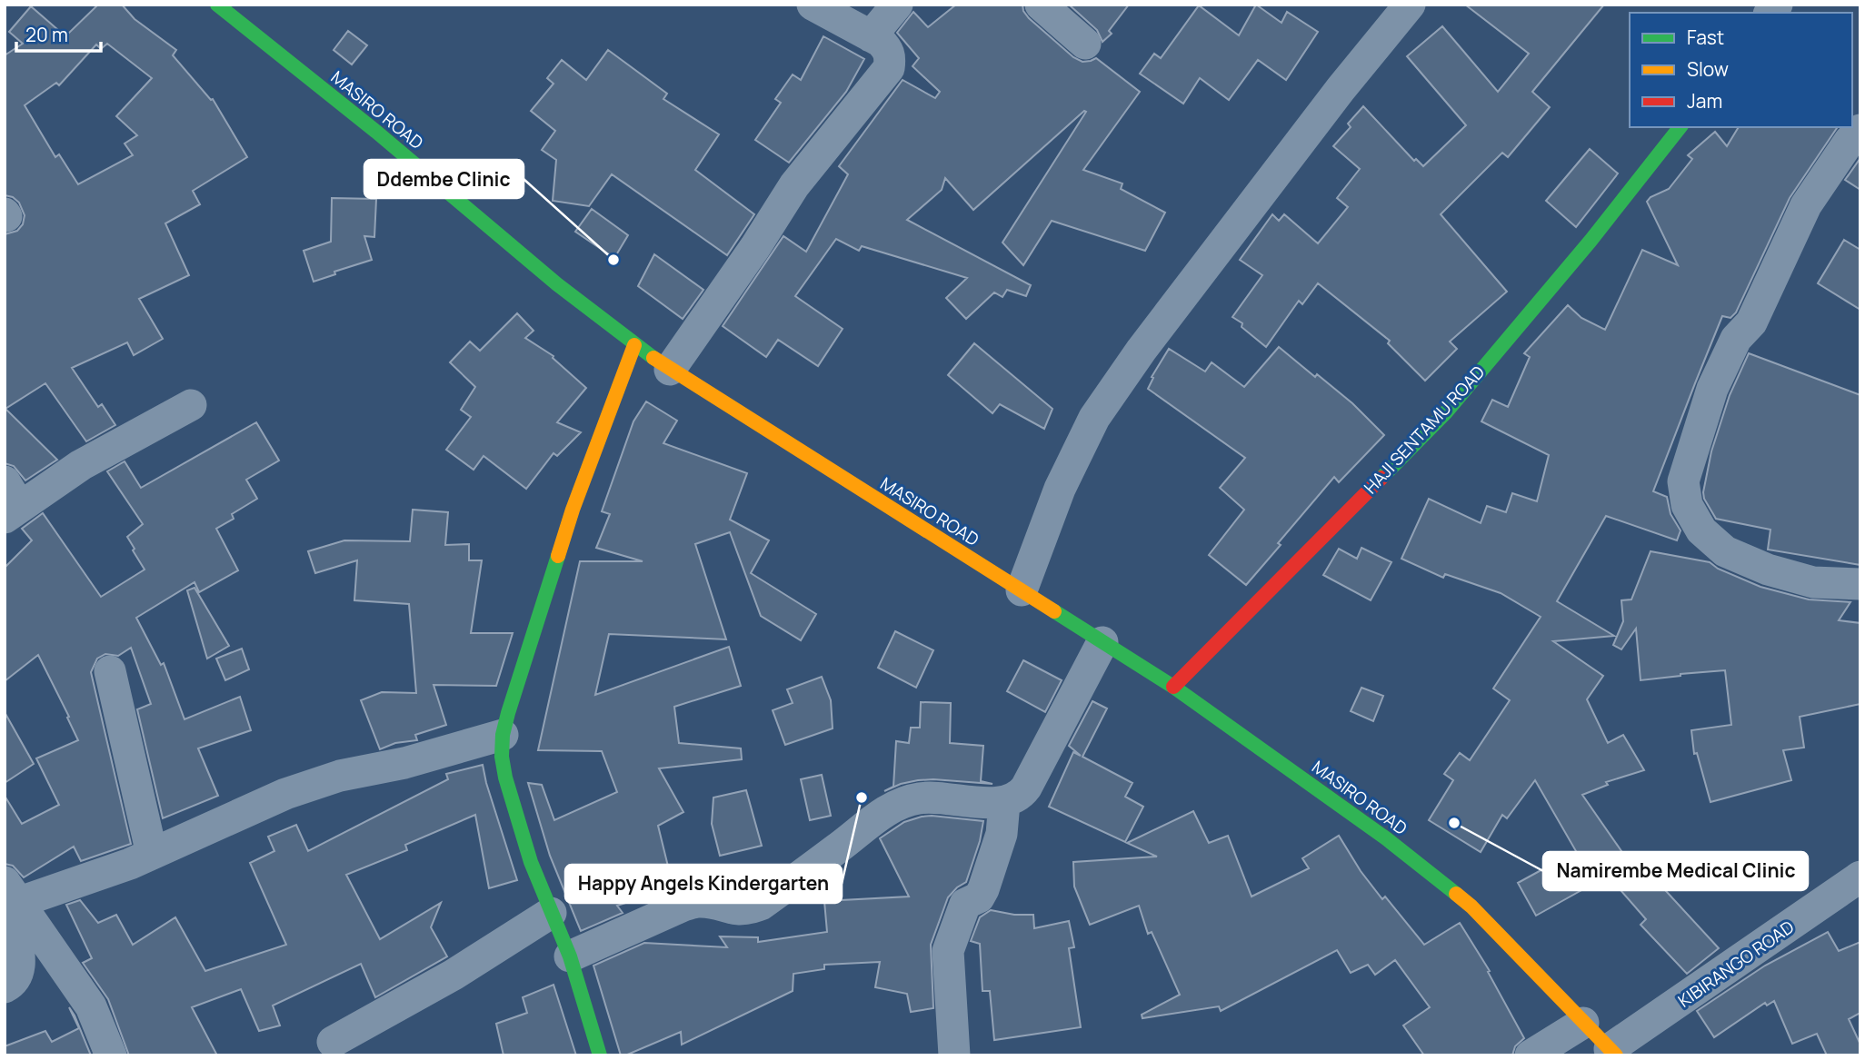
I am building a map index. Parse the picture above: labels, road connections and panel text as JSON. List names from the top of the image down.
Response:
{
  "streets": {
    "main road": ["MASIRO ROAD", "HAJI SENTAMU ROAD"],
    "street": ["KIBIRANGO ROAD"]
  },
  "crossings": [
    ["MASIRO ROAD", "HAJI SENTAMU ROAD"],
    ["MASIRO ROAD", "KIBIRANGO ROAD"]
  ],
  "places": ["Ddembe Clinic", "Happy Angels Kindergarten", "Namirembe Medical Clinic"],
  "legend": ["Fast", "Slow", "Jam"],
  "scale_bar": "20 m"
}
